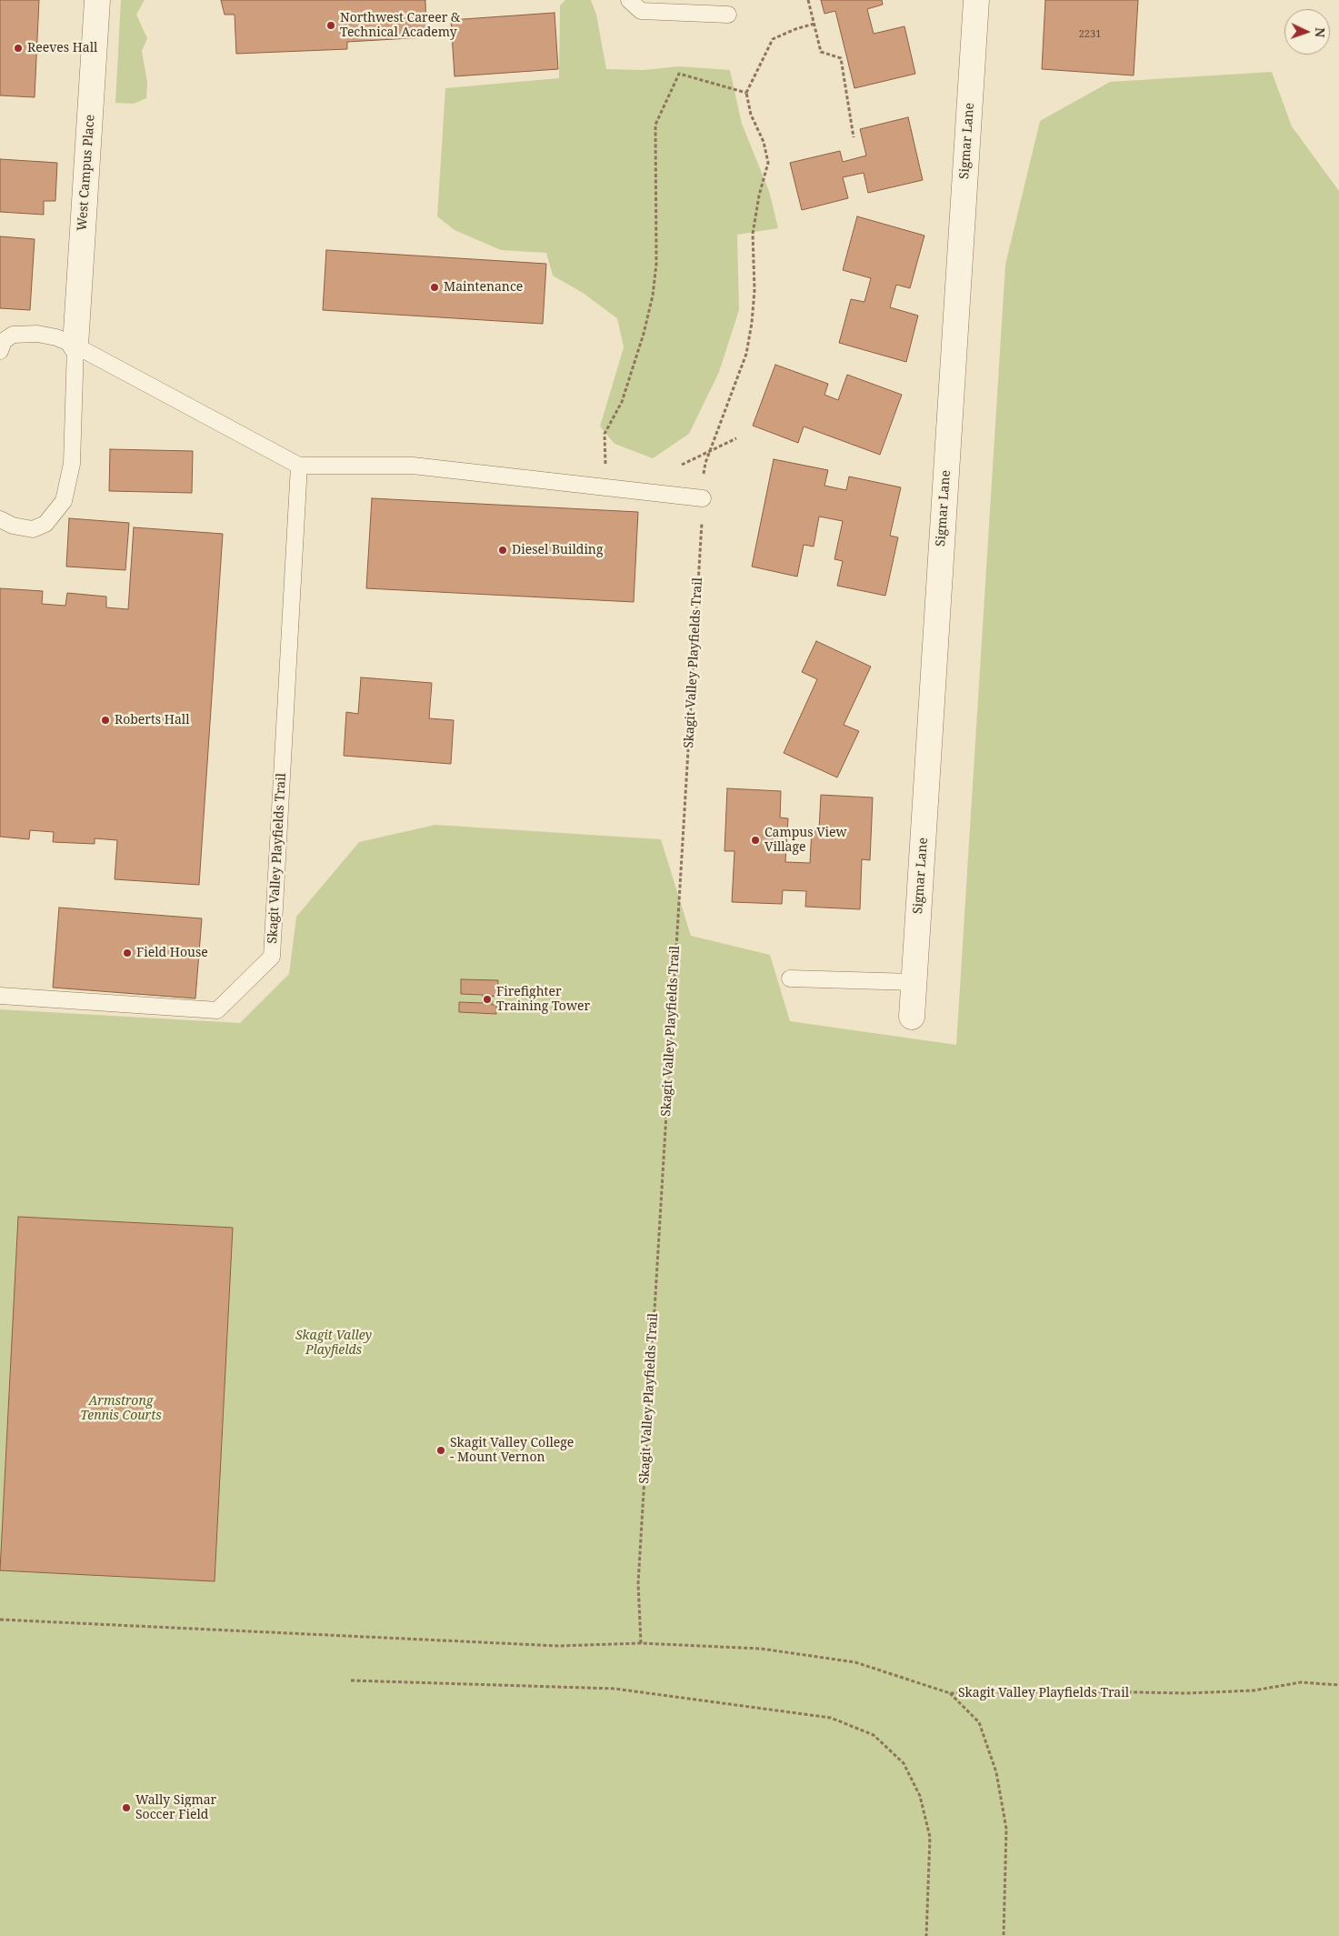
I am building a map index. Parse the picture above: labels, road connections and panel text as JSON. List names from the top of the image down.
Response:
{
  "streets": {
    "street": ["Sigmar Lane", "West Campus Place"],
    "lane": ["Skagit Valley Playfields Trail"]
  },
  "parks": ["Skagit Valley Playfields", "Armstrong Tennis Courts"],
  "places": [
    "Northwest Career & Technical Academy",
    "Reeves Hall",
    "Maintenance",
    "Diesel Building",
    "Roberts Hall",
    "Campus View Village",
    "Field House",
    "Firefighter Training Tower",
    "Skagit Valley College - Mount Vernon",
    "Wally Sigmar Soccer Field"
  ],
  "house_numbers": ["2231"],
  "north": "right"
}
